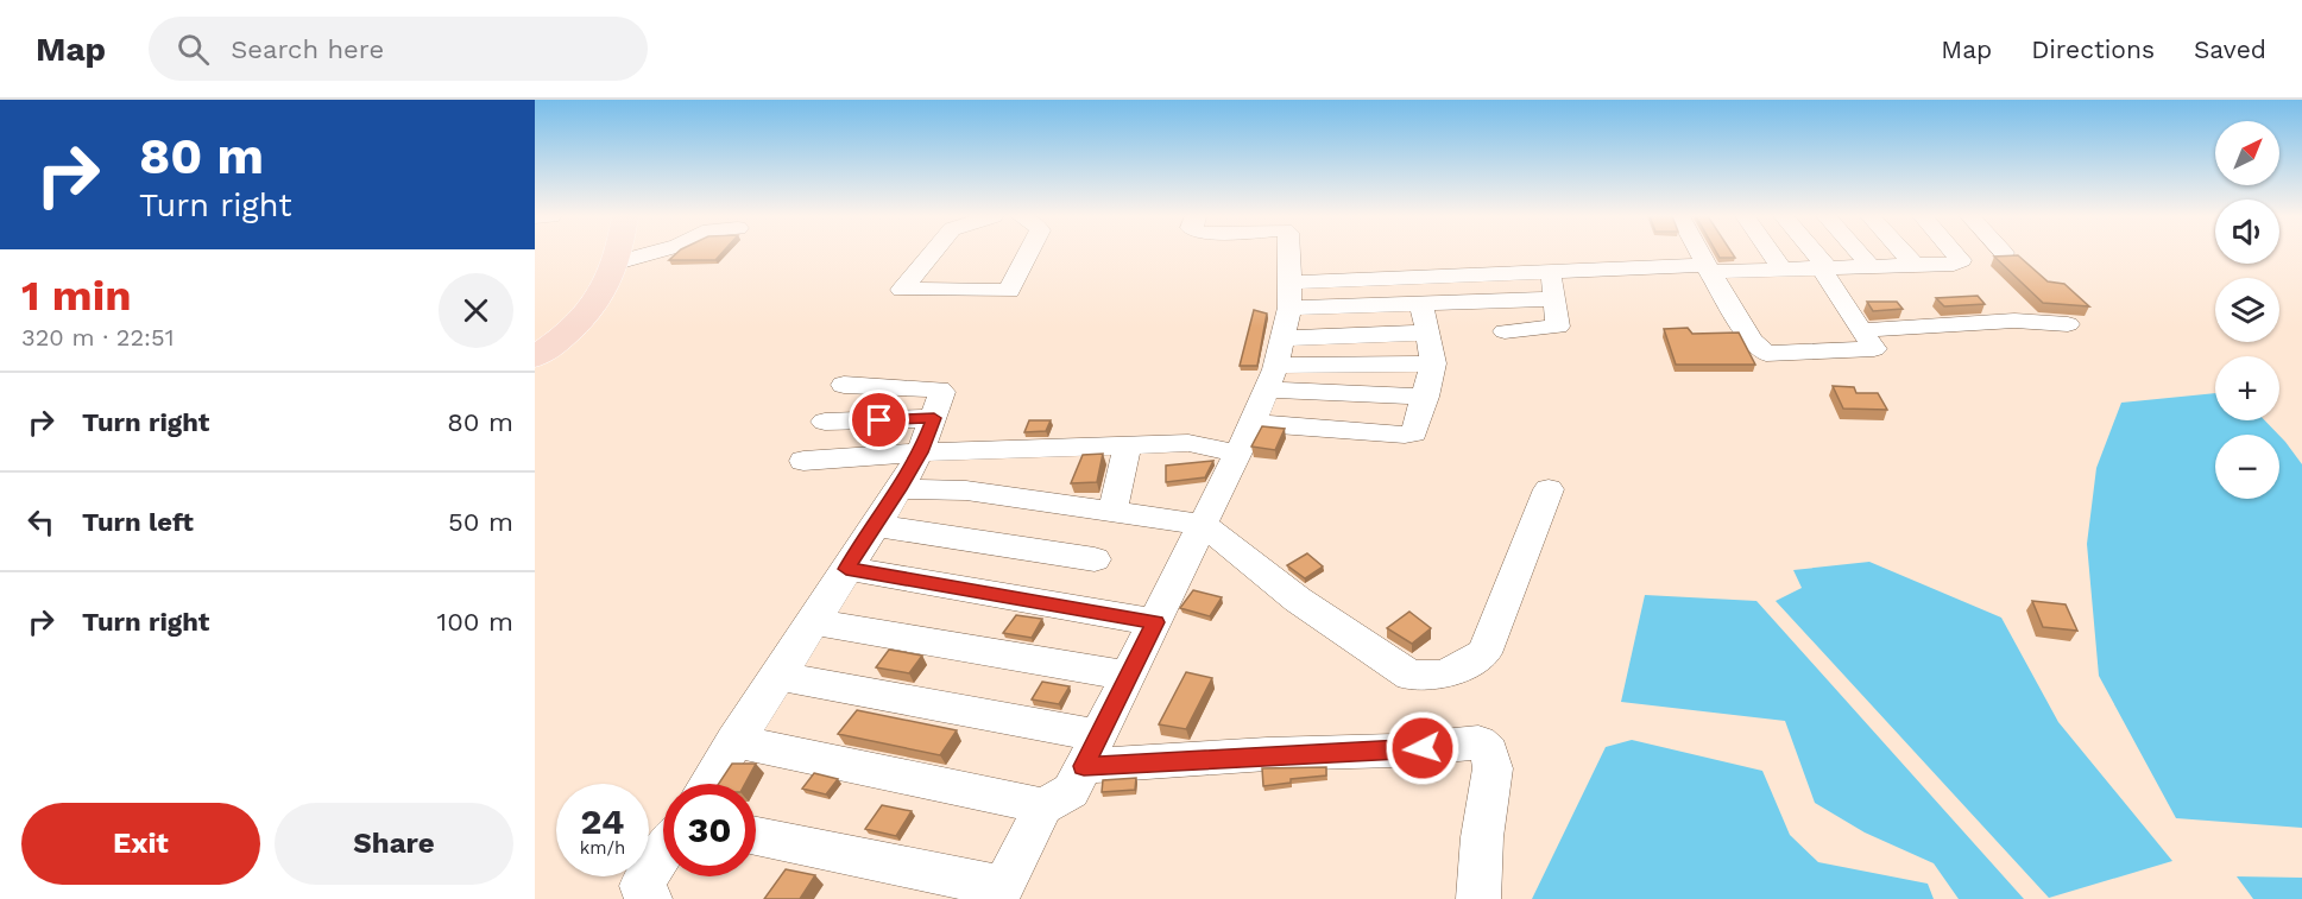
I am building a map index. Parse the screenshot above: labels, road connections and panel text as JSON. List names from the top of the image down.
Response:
{
  "north": "top right",
  "page": {
    "header": "Map",
    "search": "Search here",
    "nav": ["Map", "Directions", "Saved"],
    "turn": ["80 m", "Turn right"],
    "map_buttons": ["+", "−"],
    "heading": ["1 min", "320 m · 22:51"],
    "list": [
      {
        "name": "Turn right",
        "value": "80 m"
      },
      {
        "name": "Turn left",
        "value": "50 m"
      },
      {
        "name": "Turn right",
        "value": "100 m"
      }
    ],
    "speed": "24 km/h",
    "limit": "30",
    "buttons": ["Exit", "Share"]
  }
}
